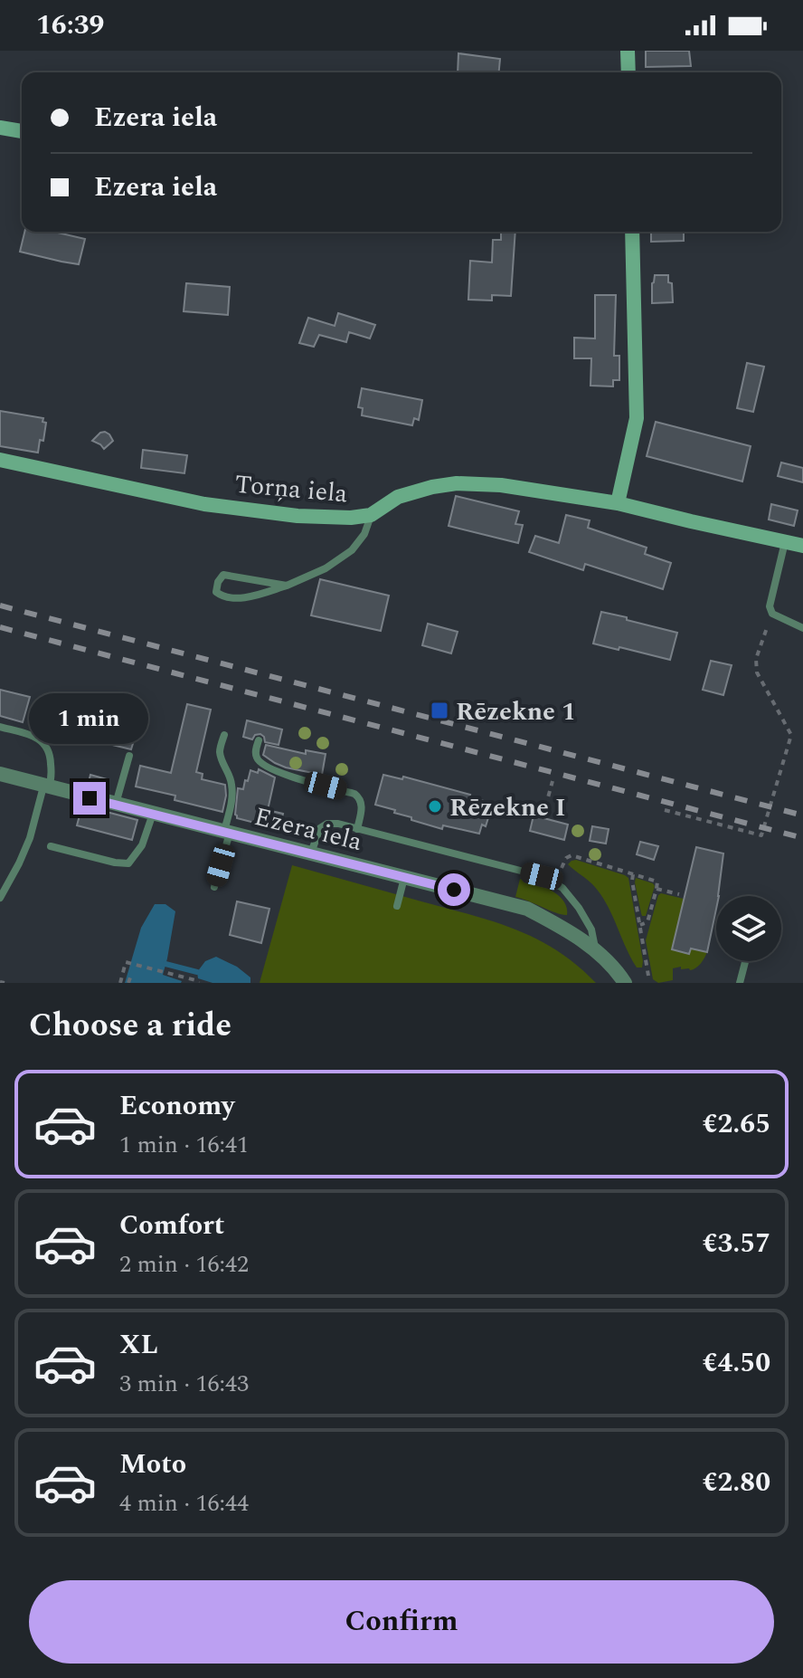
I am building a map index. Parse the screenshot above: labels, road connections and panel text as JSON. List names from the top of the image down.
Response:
{
  "streets": {
    "street": ["Torņa iela", "Ezera iela"]
  },
  "places": {
    "transit": ["Rēzekne 1"],
    "other": ["Rēzekne I"]
  },
  "page": {
    "status": "16:39",
    "banner": ["Ezera iela", "Ezera iela"],
    "bubble": "1 min",
    "heading": "Choose a ride",
    "list": [
      {
        "name": "Economy",
        "note": "1 min · 16:41",
        "value": "€2.65"
      },
      {
        "name": "Comfort",
        "note": "2 min · 16:42",
        "value": "€3.57"
      },
      {
        "name": "XL",
        "note": "3 min · 16:43",
        "value": "€4.50"
      },
      {
        "name": "Moto",
        "note": "4 min · 16:44",
        "value": "€2.80"
      }
    ],
    "buttons": "Confirm"
  }
}
